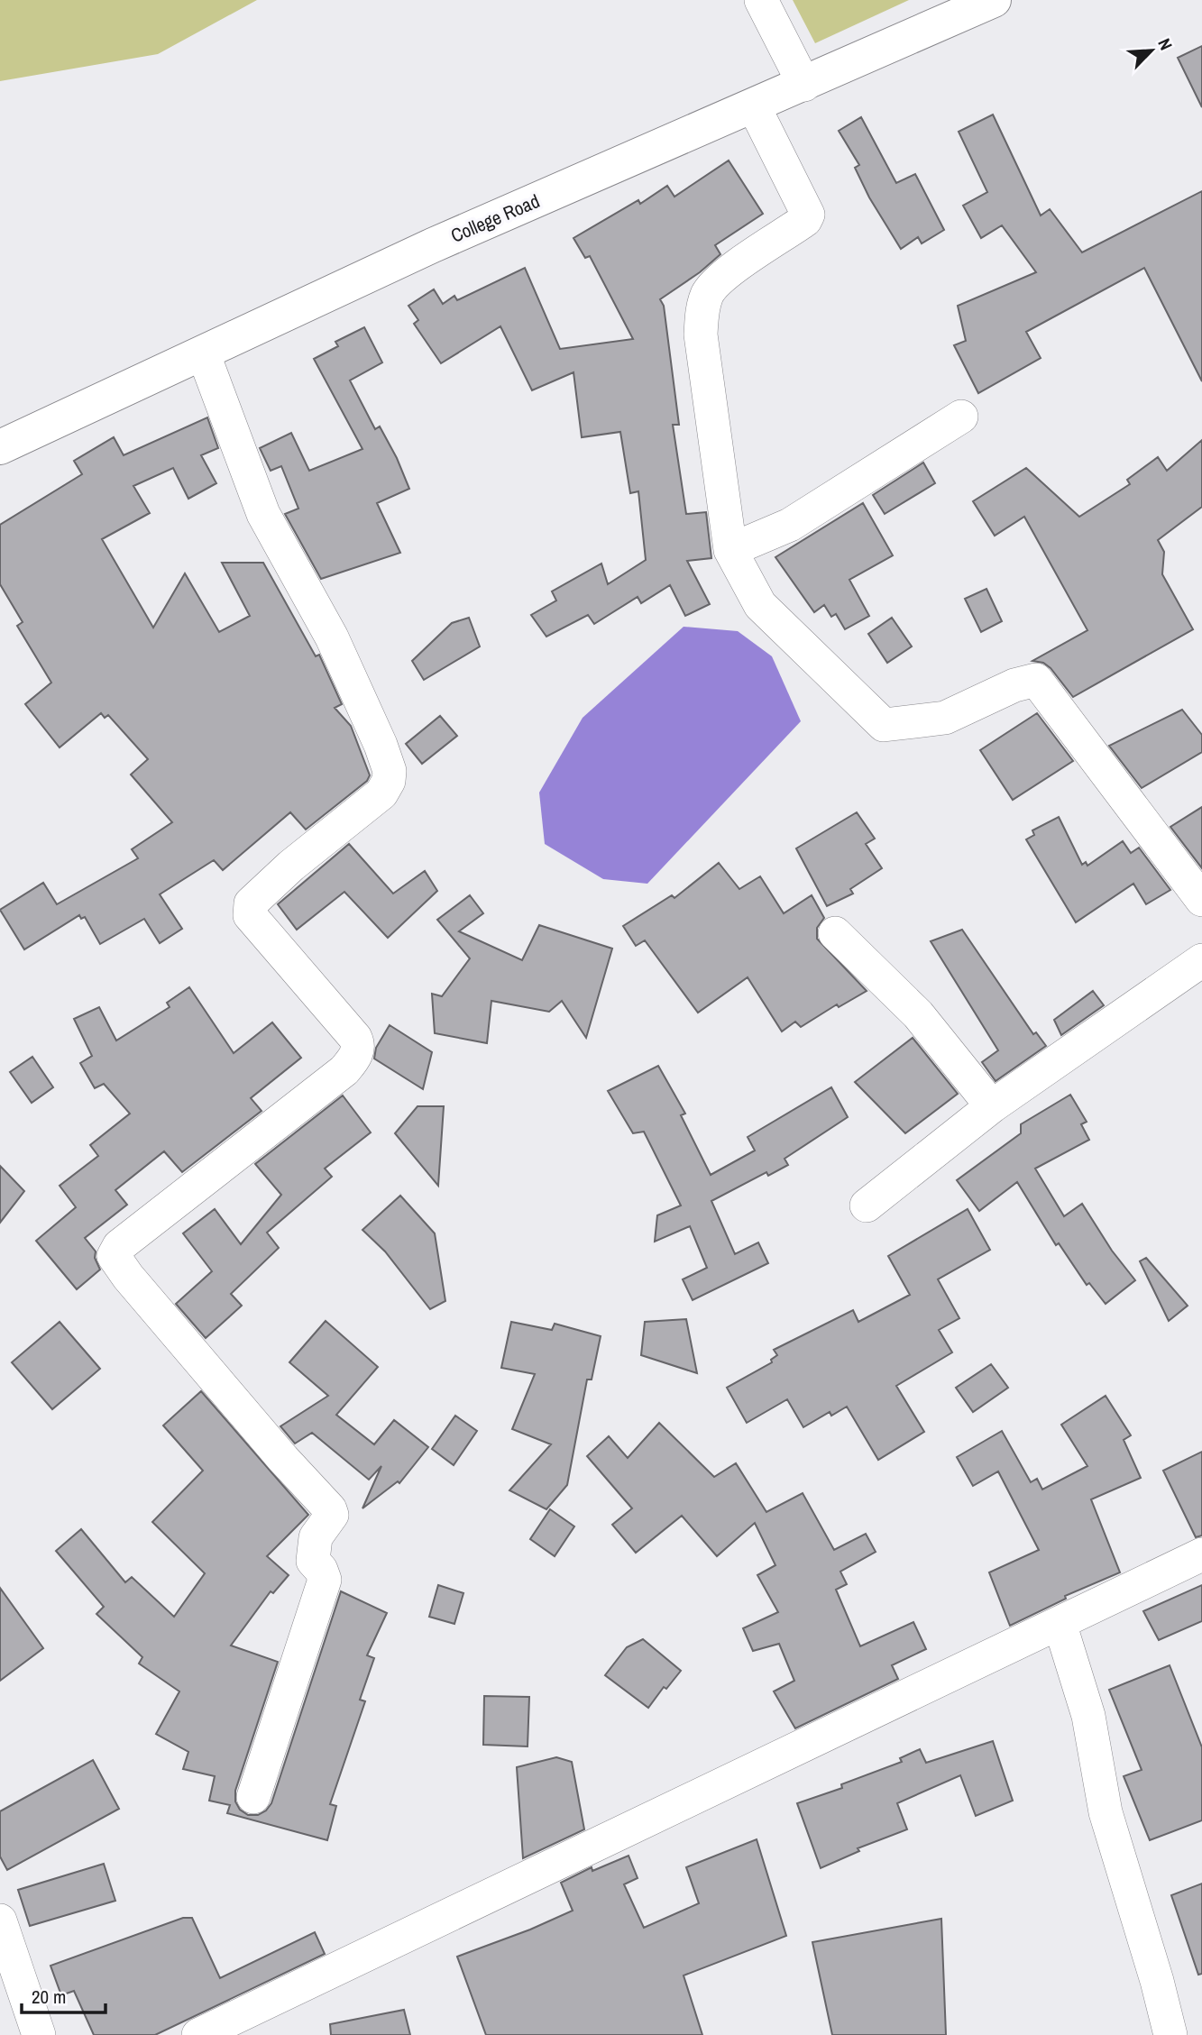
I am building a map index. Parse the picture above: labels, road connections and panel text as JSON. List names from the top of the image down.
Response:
{
  "streets": {
    "main road": ["College Road"]
  },
  "scale_bar": "20 m",
  "north": "top right"
}
